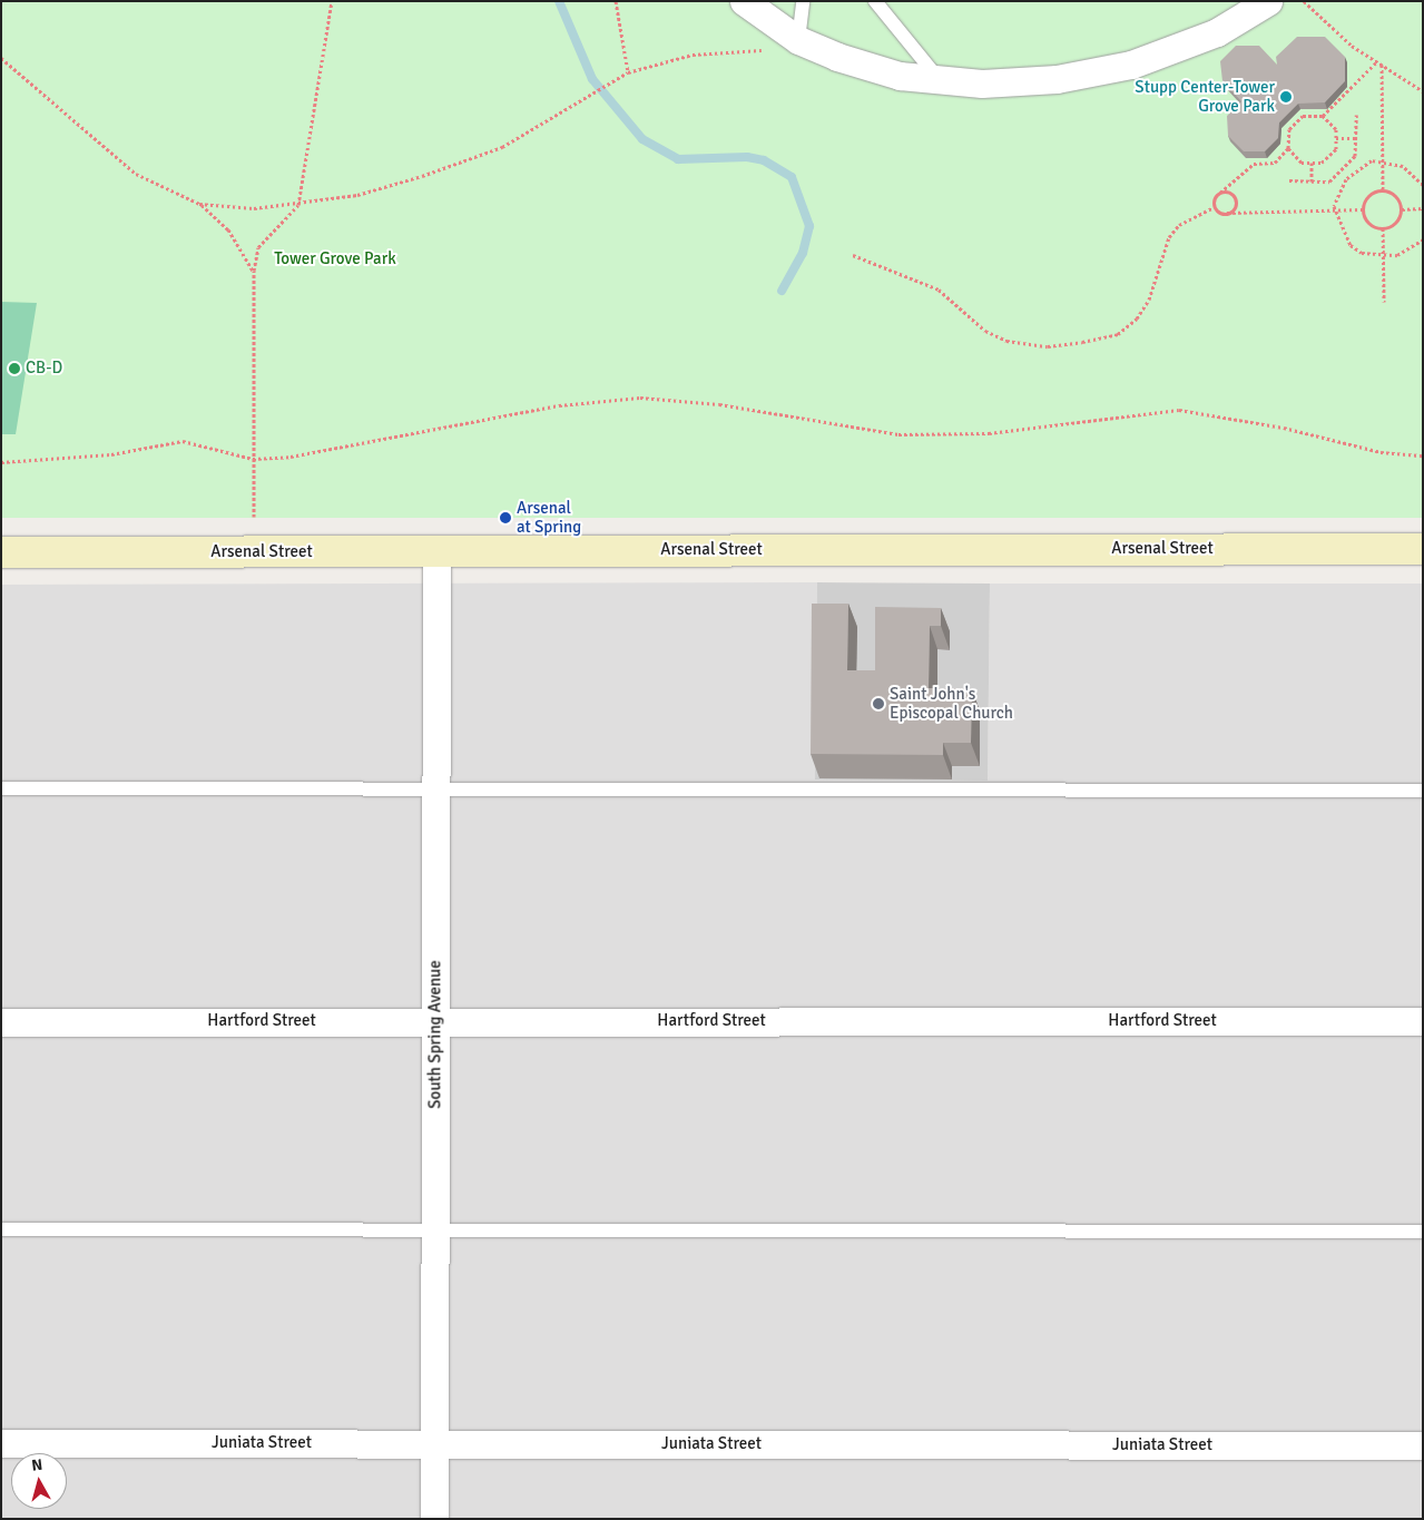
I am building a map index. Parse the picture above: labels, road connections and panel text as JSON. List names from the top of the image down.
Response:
{
  "streets": {
    "main road": ["Arsenal Street"],
    "street": ["Hartford Street", "South Spring Avenue", "Juniata Street"]
  },
  "crossings": [
    ["Arsenal Street", "South Spring Avenue"],
    ["Hartford Street", "South Spring Avenue"],
    ["South Spring Avenue", "Juniata Street"]
  ],
  "parks": ["Tower Grove Park"],
  "places": [
    "Stupp Center-Tower Grove Park",
    "CB-D",
    "Arsenal at Spring",
    "Saint John's Episcopal Church"
  ],
  "north": "top"
}
